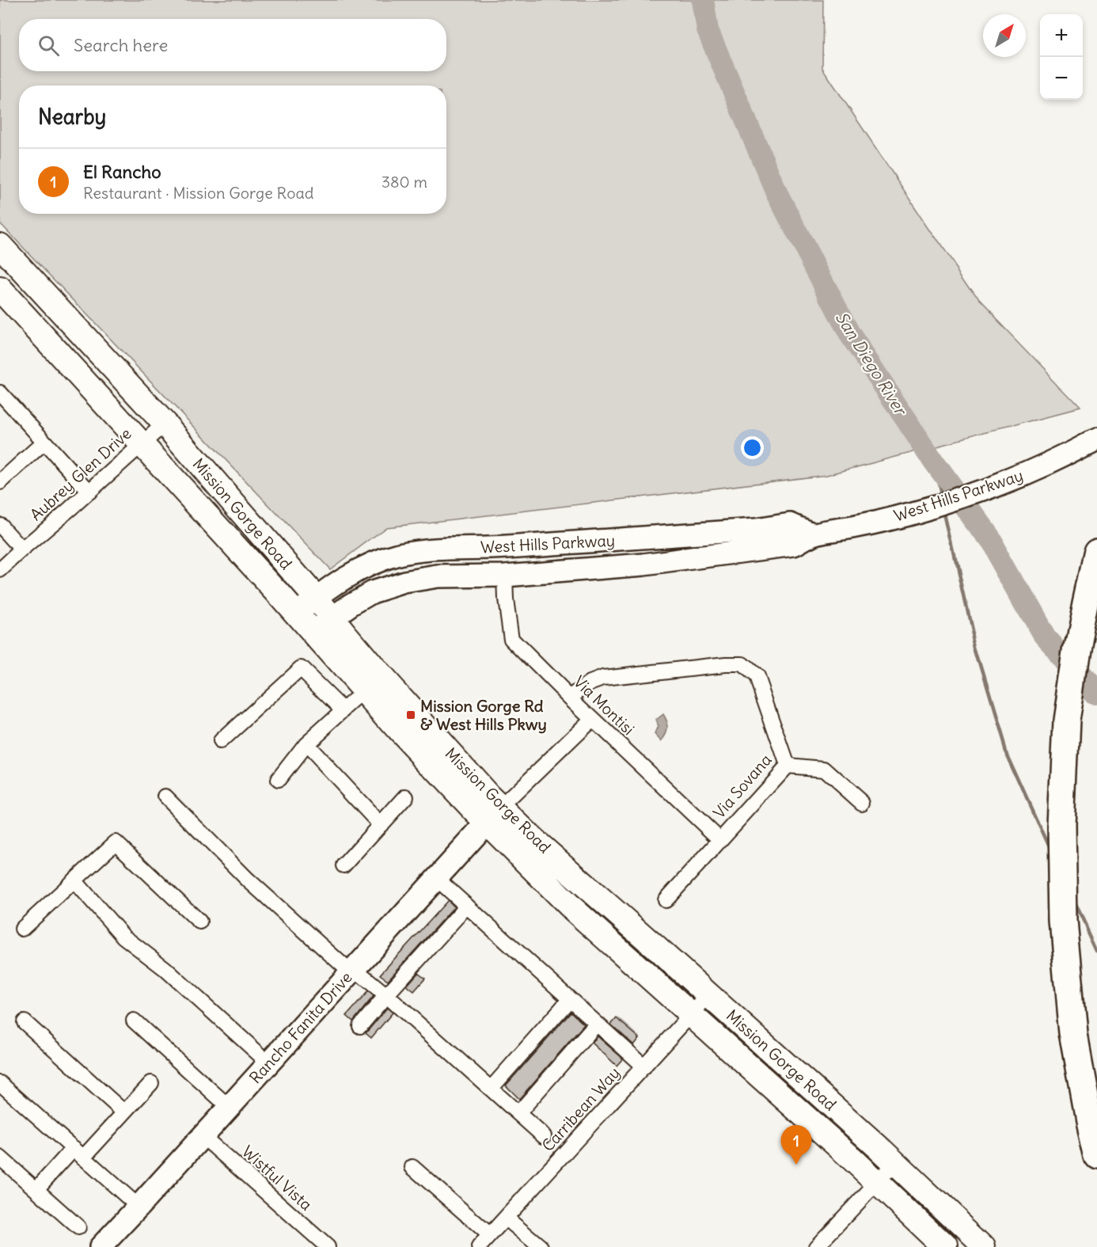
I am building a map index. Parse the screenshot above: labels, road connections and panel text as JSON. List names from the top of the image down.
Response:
{
  "streets": {
    "main road": ["West Hills Parkway", "Mission Gorge Road", "Rancho Fanita Drive"],
    "street": [
      "Aubrey Glen Drive",
      "Via Montisi",
      "Via Sovana",
      "Carribean Way",
      "Wistful Vista"
    ]
  },
  "crossings": [
    ["Aubrey Glen Drive", "Mission Gorge Road"],
    ["West Hills Parkway", "Mission Gorge Road"],
    ["West Hills Parkway", "Via Montisi"],
    ["Mission Gorge Road", "Rancho Fanita Drive"],
    ["Mission Gorge Road", "Carribean Way"],
    ["Via Montisi", "Via Sovana"],
    ["Rancho Fanita Drive", "Wistful Vista"]
  ],
  "water": ["San Diego River"],
  "places": {
    "transit": ["Mission Gorge Rd & West Hills Pkwy"]
  },
  "north": "top right",
  "page": {
    "map_buttons": ["+", "−"],
    "search": "Search here",
    "heading": "Nearby",
    "list": [
      {
        "mark": "1",
        "name": "El Rancho",
        "note": "Restaurant · Mission Gorge Road",
        "value": "380 m"
      }
    ],
    "pins": "1"
  }
}
